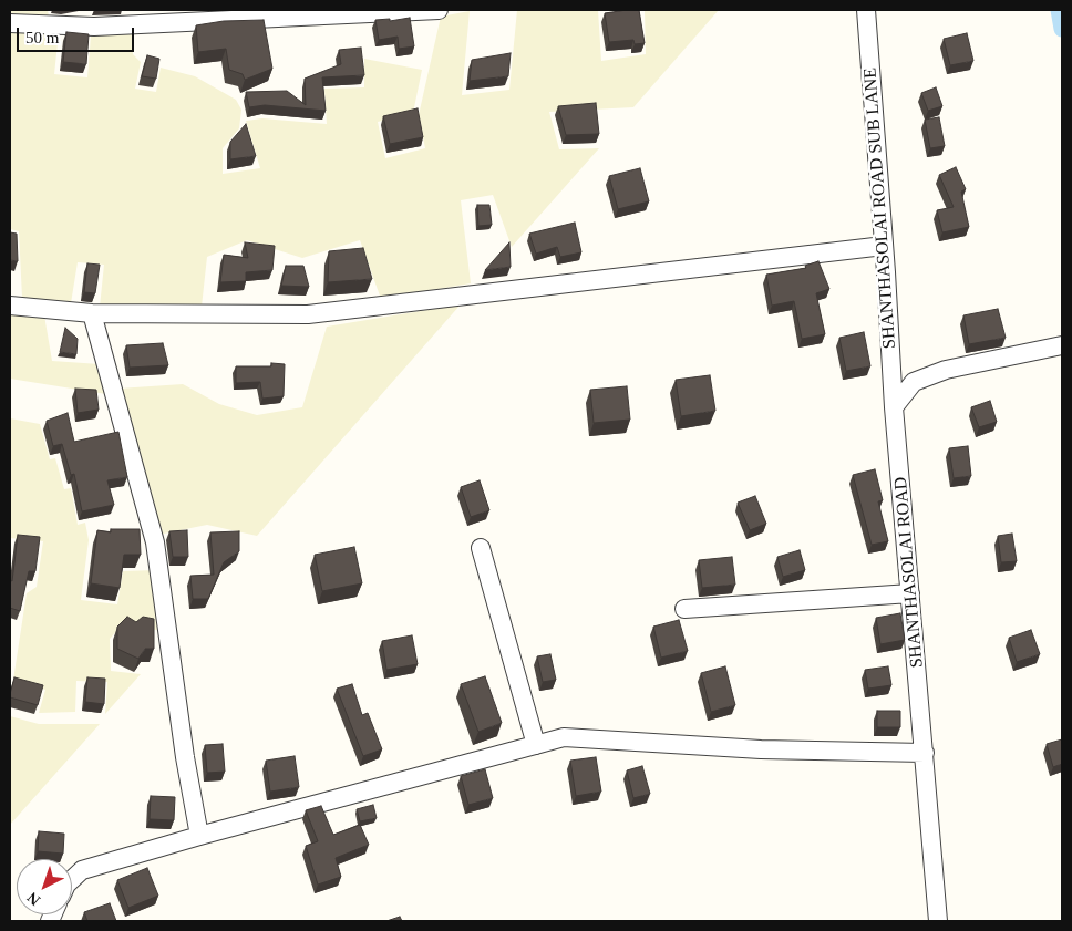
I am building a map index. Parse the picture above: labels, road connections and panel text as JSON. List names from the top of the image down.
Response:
{
  "streets": {
    "street": ["SHANTHASOLAI ROAD SUB LANE", "SHANTHASOLAI ROAD"]
  },
  "crossings": [
    ["SHANTHASOLAI ROAD SUB LANE", "SHANTHASOLAI ROAD"]
  ],
  "scale_bar": "50 m",
  "north": "bottom left"
}
